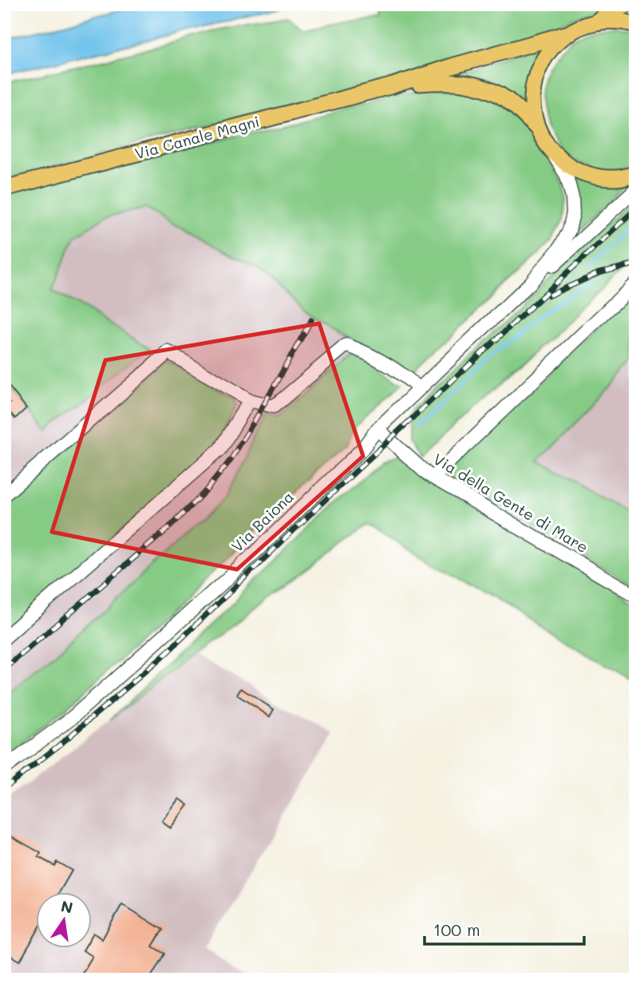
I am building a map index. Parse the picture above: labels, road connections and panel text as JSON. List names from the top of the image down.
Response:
{
  "streets": {
    "main road": ["Via Canale Magni"],
    "street": ["Via della Gente di Mare", "Via Baiona"]
  },
  "crossings": [
    ["Via della Gente di Mare", "Via Baiona"]
  ],
  "scale_bar": "100 m",
  "north": "top"
}
